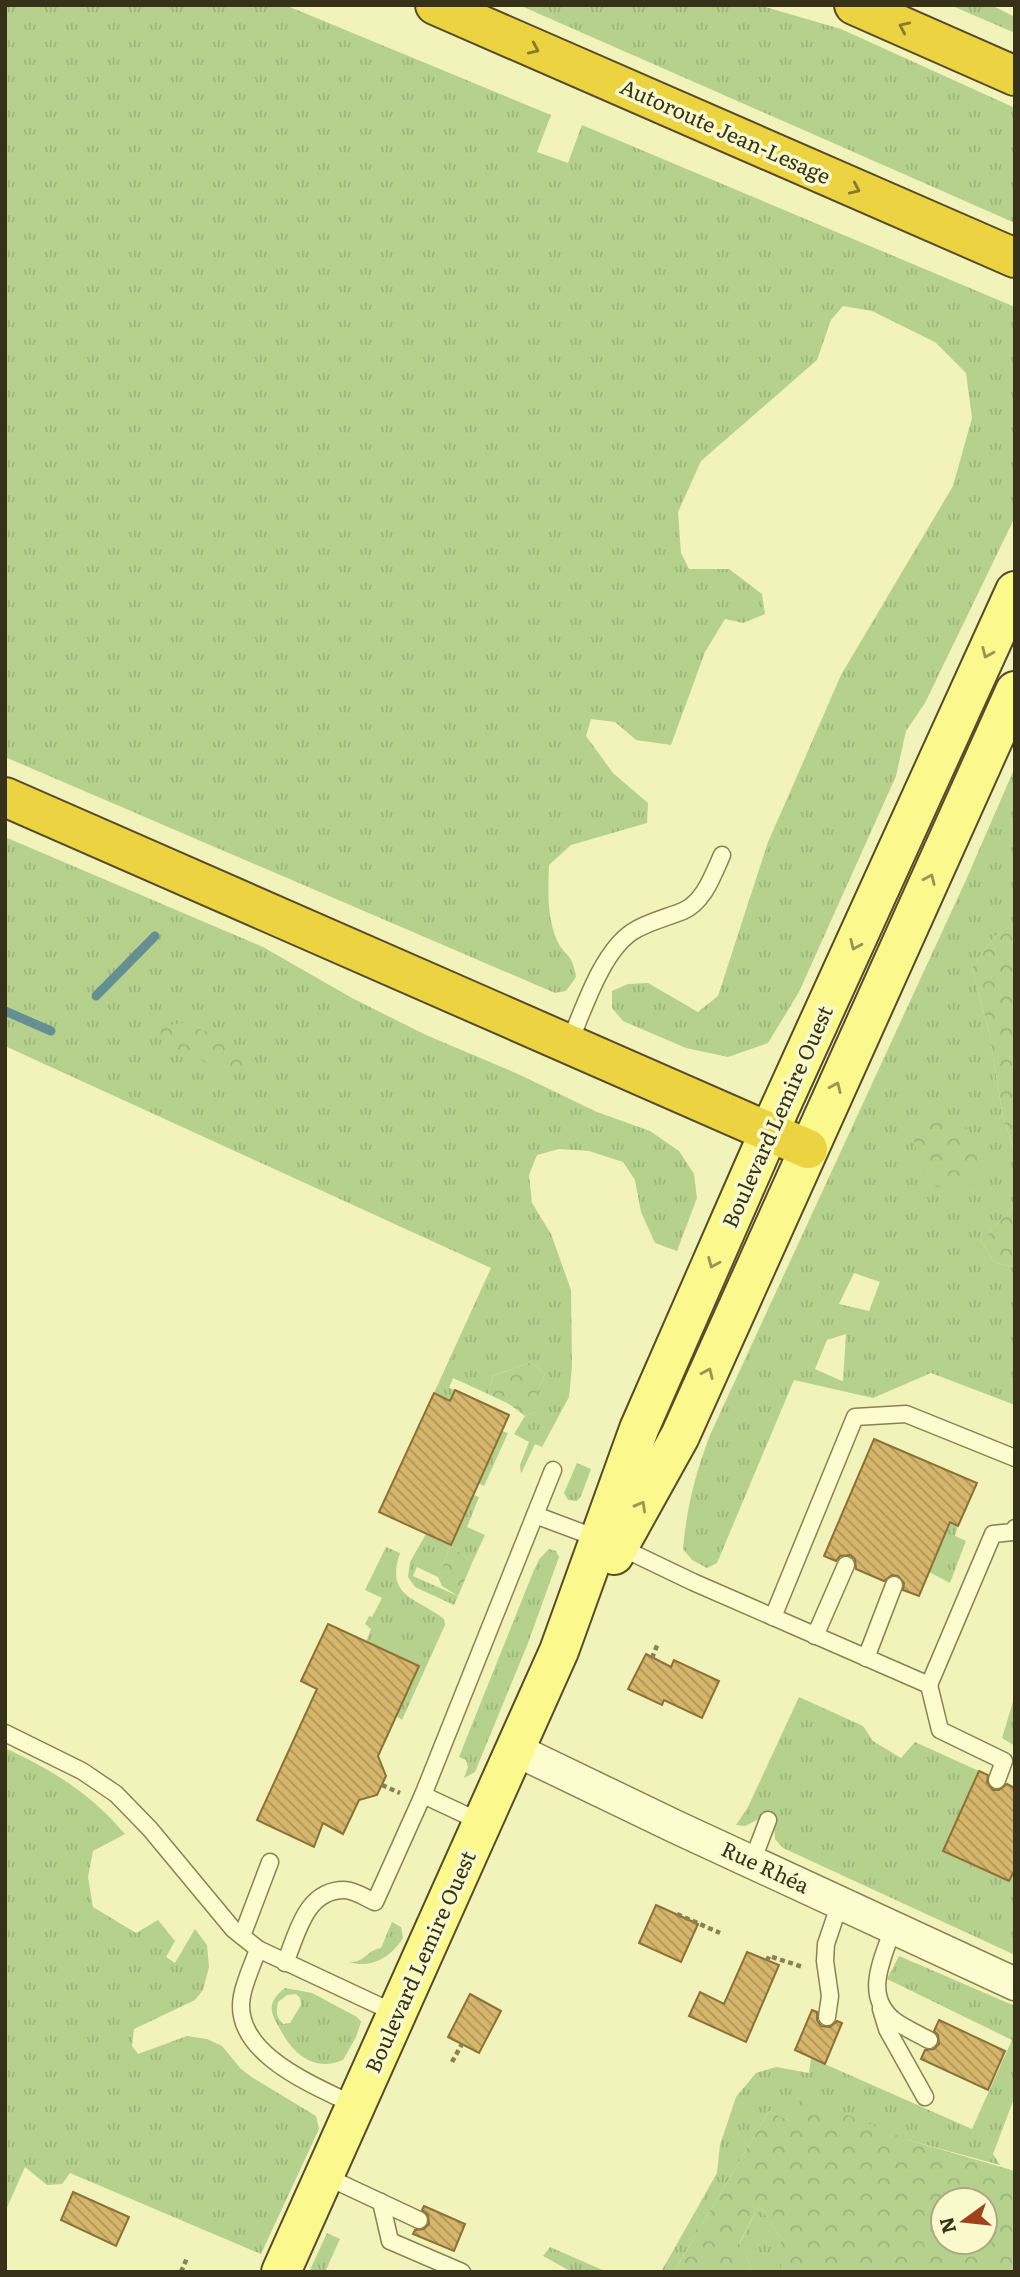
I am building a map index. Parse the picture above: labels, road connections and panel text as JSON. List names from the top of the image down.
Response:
{
  "streets": {
    "highway": ["Autoroute Jean-Lesage"],
    "main road": ["Boulevard Lemire Ouest"],
    "street": ["Rue Rhéa"]
  },
  "crossings": [
    ["Boulevard Lemire Ouest", "Rue Rhéa"]
  ],
  "one_way": ["Autoroute Jean-Lesage"],
  "north": "left"
}
